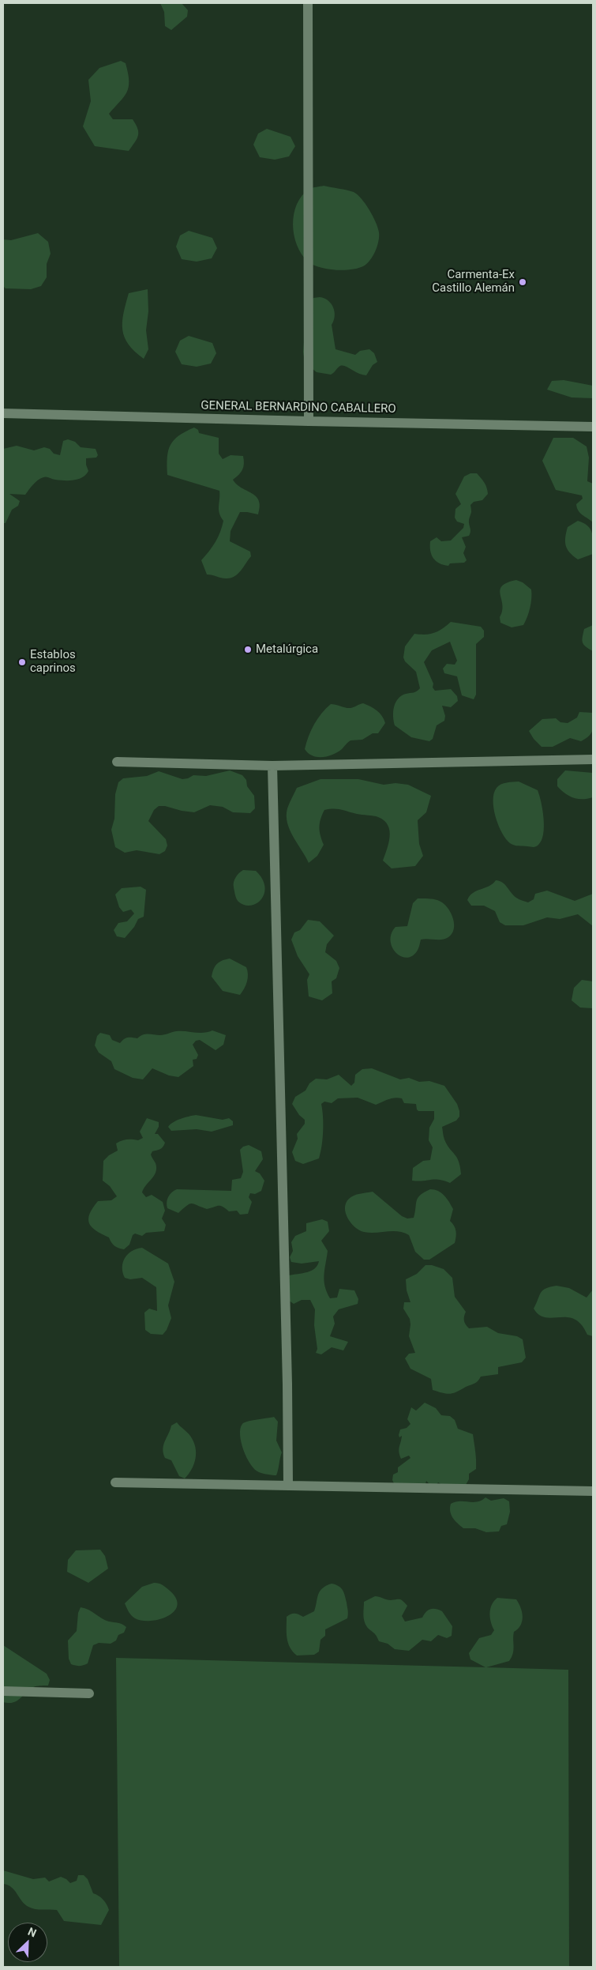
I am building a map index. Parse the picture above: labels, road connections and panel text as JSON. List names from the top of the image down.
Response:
{
  "streets": {
    "street": ["GENERAL BERNARDINO CABALLERO"]
  },
  "places": ["Carmenta-Ex Castillo Alemán", "Metalúrgica", "Establos caprinos"],
  "north": "top right"
}
